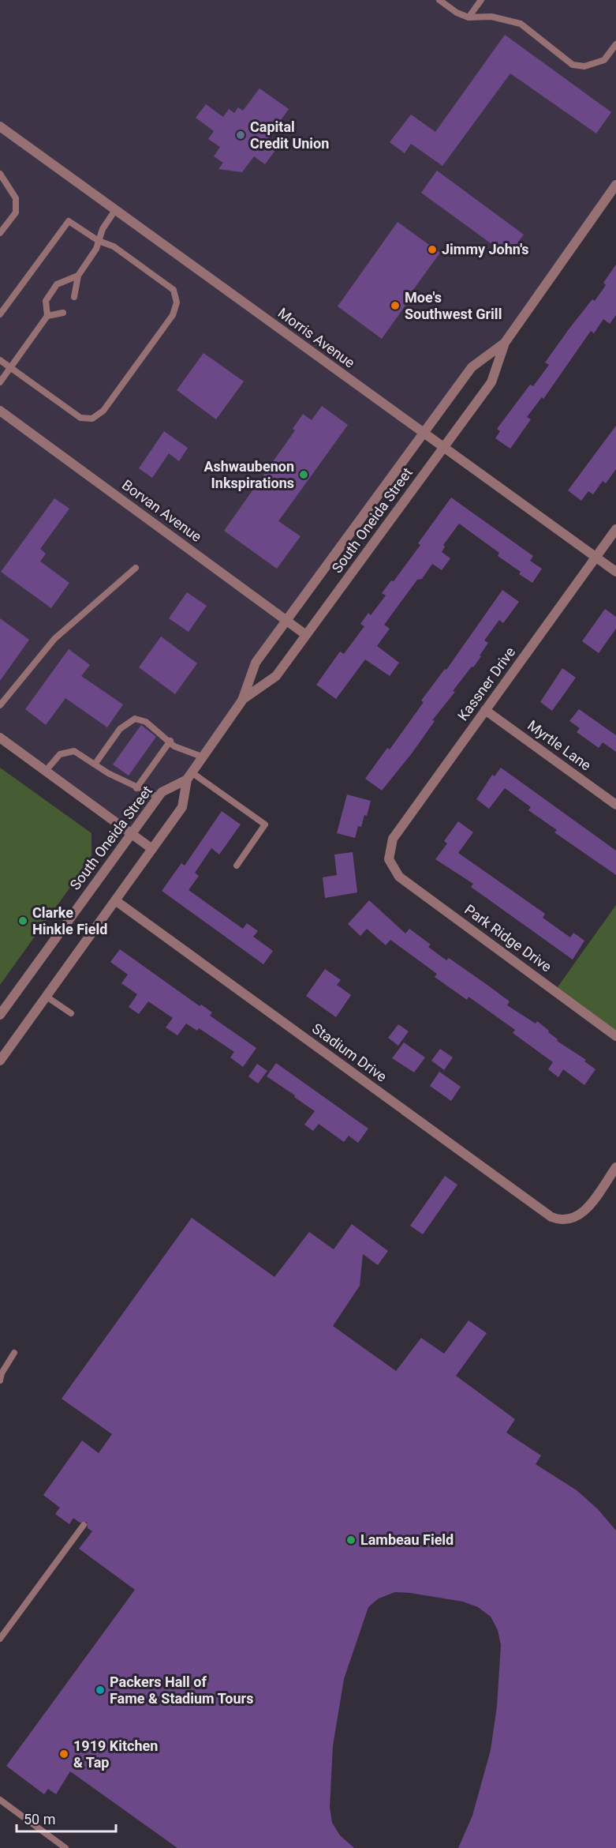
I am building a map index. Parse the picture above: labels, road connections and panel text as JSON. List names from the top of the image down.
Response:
{
  "streets": {
    "street": [
      "Morris Avenue",
      "Borvan Avenue",
      "South Oneida Street",
      "Kassner Drive",
      "Myrtle Lane",
      "Park Ridge Drive",
      "Stadium Drive"
    ]
  },
  "crossings": [
    ["Morris Avenue", "South Oneida Street"],
    ["Morris Avenue", "Kassner Drive"],
    ["Borvan Avenue", "South Oneida Street"],
    ["South Oneida Street", "Stadium Drive"],
    ["Kassner Drive", "Myrtle Lane"],
    ["Kassner Drive", "Park Ridge Drive"]
  ],
  "places": [
    "Capital Credit Union",
    "Jimmy John's",
    "Moe's Southwest Grill",
    "Ashwaubenon Inkspirations",
    "Clarke Hinkle Field",
    "Lambeau Field",
    "Packers Hall of Fame & Stadium Tours",
    "1919 Kitchen & Tap"
  ],
  "scale_bar": "50 m"
}
